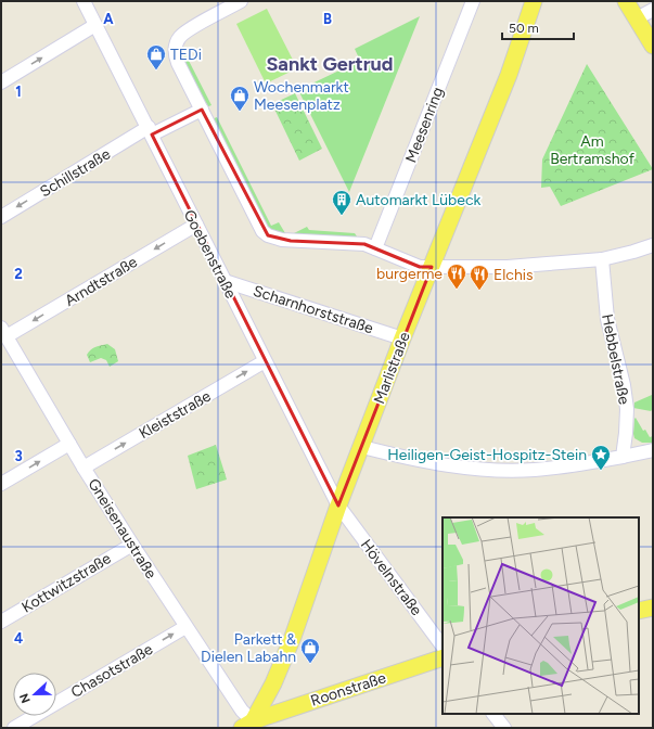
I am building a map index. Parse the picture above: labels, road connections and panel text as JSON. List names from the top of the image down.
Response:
{
  "streets": {
    "main road": ["Marlistraße", "Roonstraße"],
    "street": [
      "Meesenring",
      "Schillstraße",
      "Goebenstraße",
      "Arndtstraße",
      "Scharnhorststraße",
      "Hebbelstraße",
      "Kleiststraße",
      "Gneisenaustraße",
      "Hövelnstraße",
      "Kottwitzstraße",
      "Chasotstraße"
    ]
  },
  "crossings": [
    ["Schillstraße", "Goebenstraße"],
    ["Goebenstraße", "Arndtstraße"],
    ["Goebenstraße", "Scharnhorststraße"],
    ["Goebenstraße", "Marlistraße"],
    ["Goebenstraße", "Kleiststraße"],
    ["Goebenstraße", "Hövelnstraße"],
    ["Arndtstraße", "Gneisenaustraße"],
    ["Scharnhorststraße", "Marlistraße"],
    ["Marlistraße", "Gneisenaustraße"],
    ["Marlistraße", "Hövelnstraße"],
    ["Marlistraße", "Roonstraße"],
    ["Kleiststraße", "Gneisenaustraße"],
    ["Gneisenaustraße", "Kottwitzstraße"],
    ["Gneisenaustraße", "Chasotstraße"],
    ["Gneisenaustraße", "Roonstraße"]
  ],
  "one_way": [
    "Schillstraße",
    "Arndtstraße",
    "Kleiststraße",
    "Chasotstraße"
  ],
  "districts": ["Sankt Gertrud"],
  "parks": ["Am Bertramshof"],
  "places": {
    "shop": ["TEDi", "Wochenmarkt Meesenplatz", "Parkett & Dielen Labahn"],
    "building": ["Automarkt Lübeck"],
    "restaurant": ["burgerme", "Elchis"],
    "place": ["Heiligen-Geist-Hospitz-Stein"]
  },
  "scale_bar": "50 m",
  "north": "left",
  "grid": {
    "columns": ["A", "B"],
    "rows": [
      "1",
      "2",
      "3",
      "4"
    ]
  }
}
